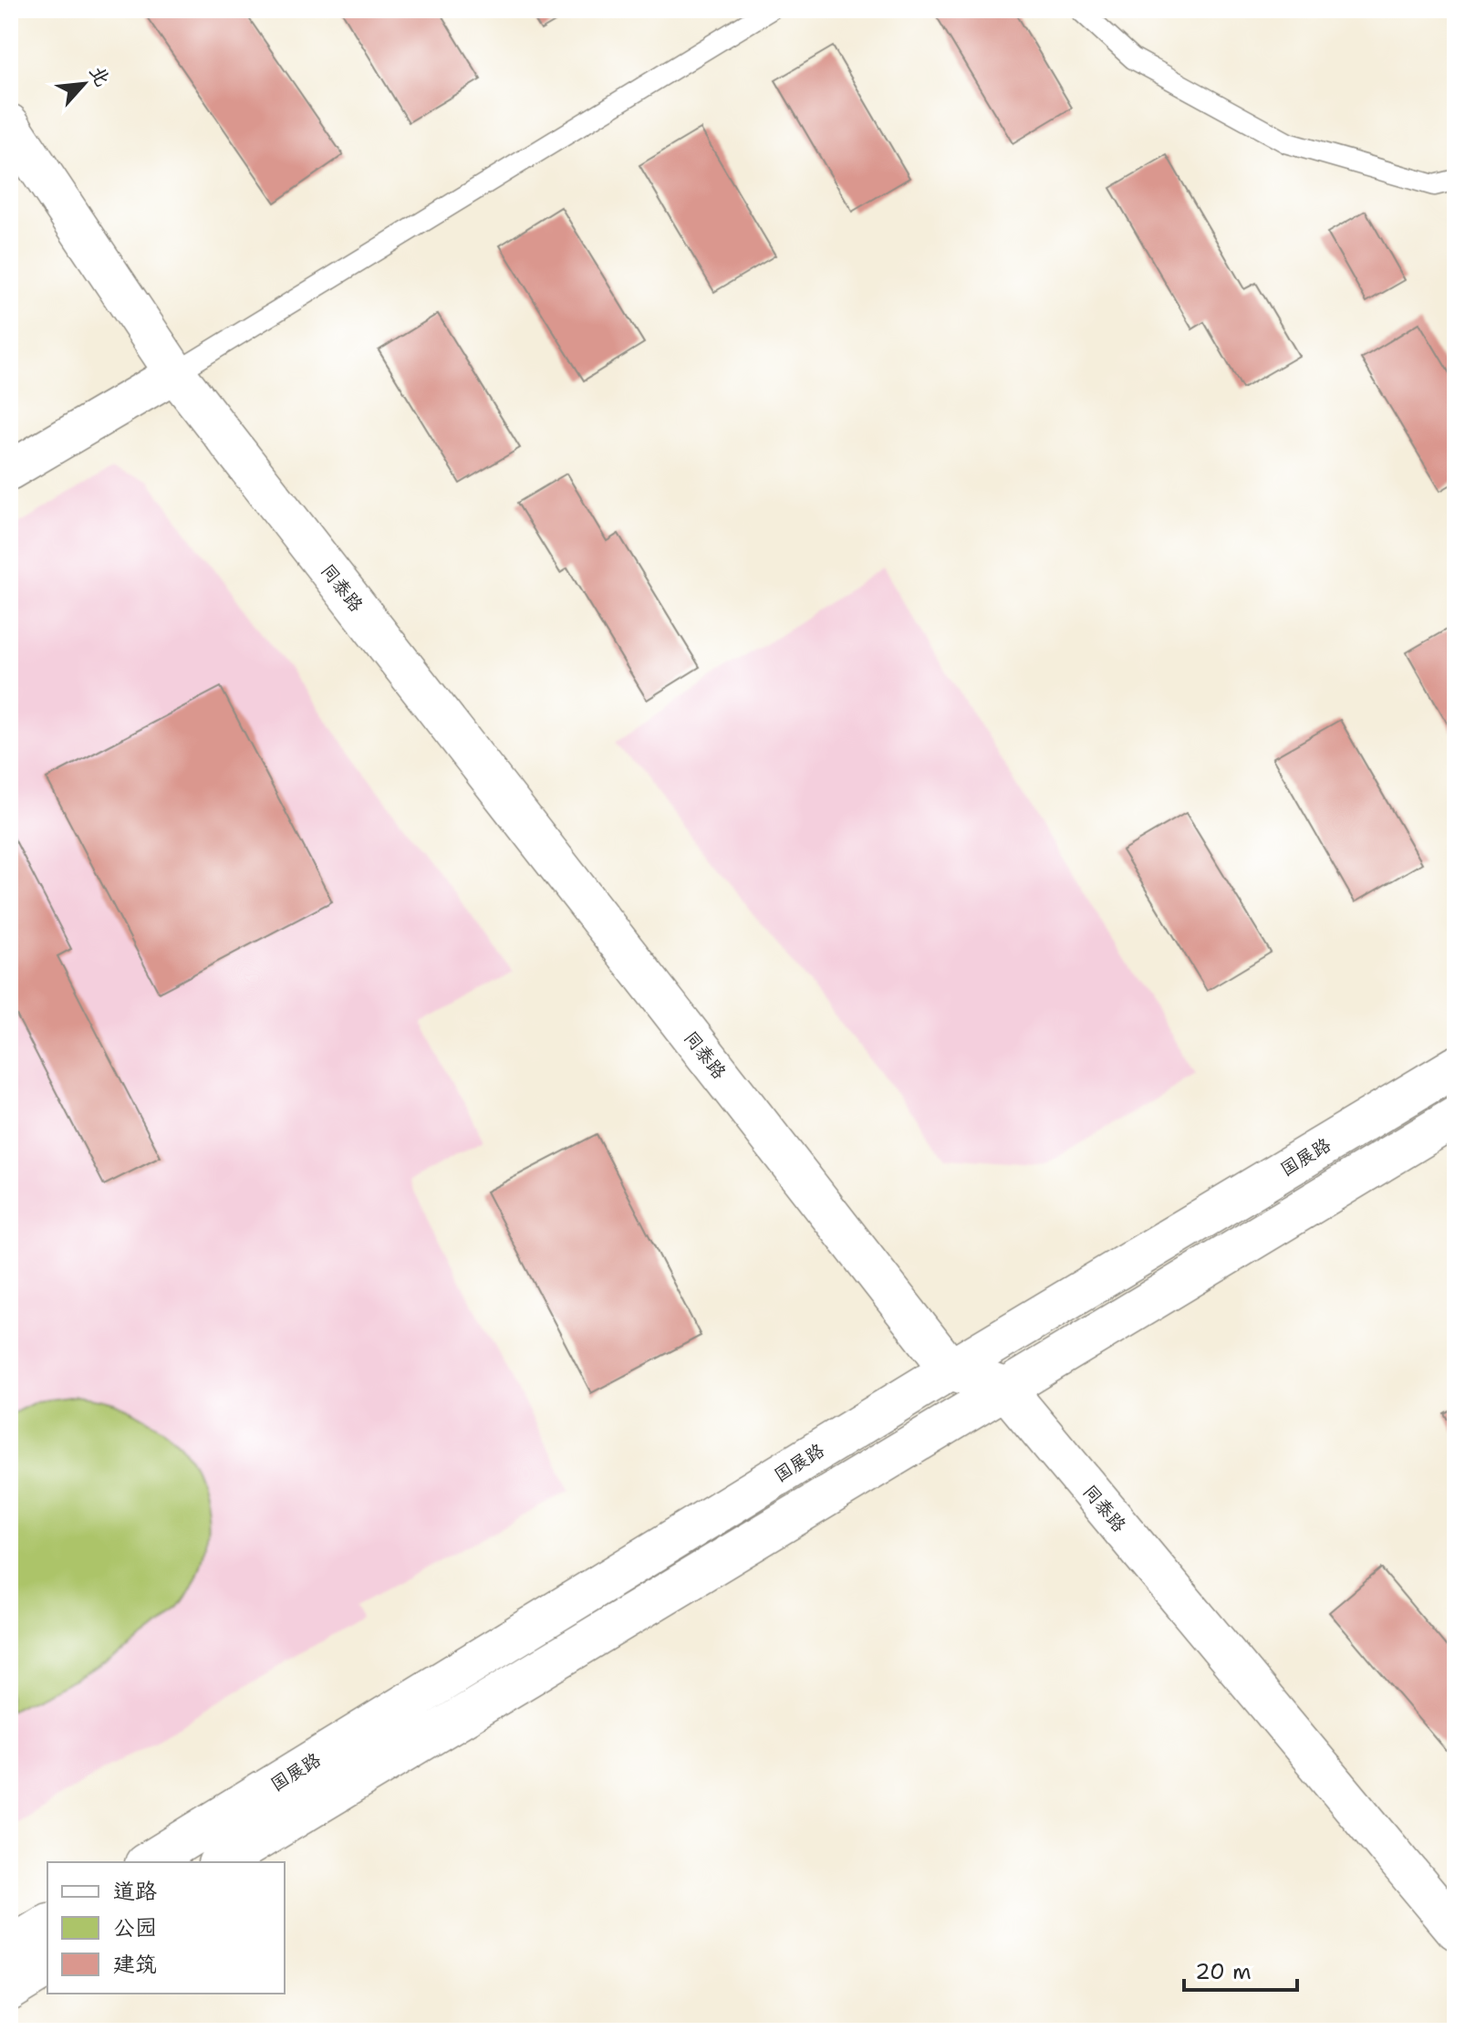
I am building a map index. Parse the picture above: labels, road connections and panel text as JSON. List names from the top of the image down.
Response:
{
  "streets": {
    "street": ["同泰路", "国展路"]
  },
  "crossings": [
    ["同泰路", "国展路"]
  ],
  "legend": ["道路", "公园", "建筑"],
  "scale_bar": "20 m",
  "north": "top right"
}
